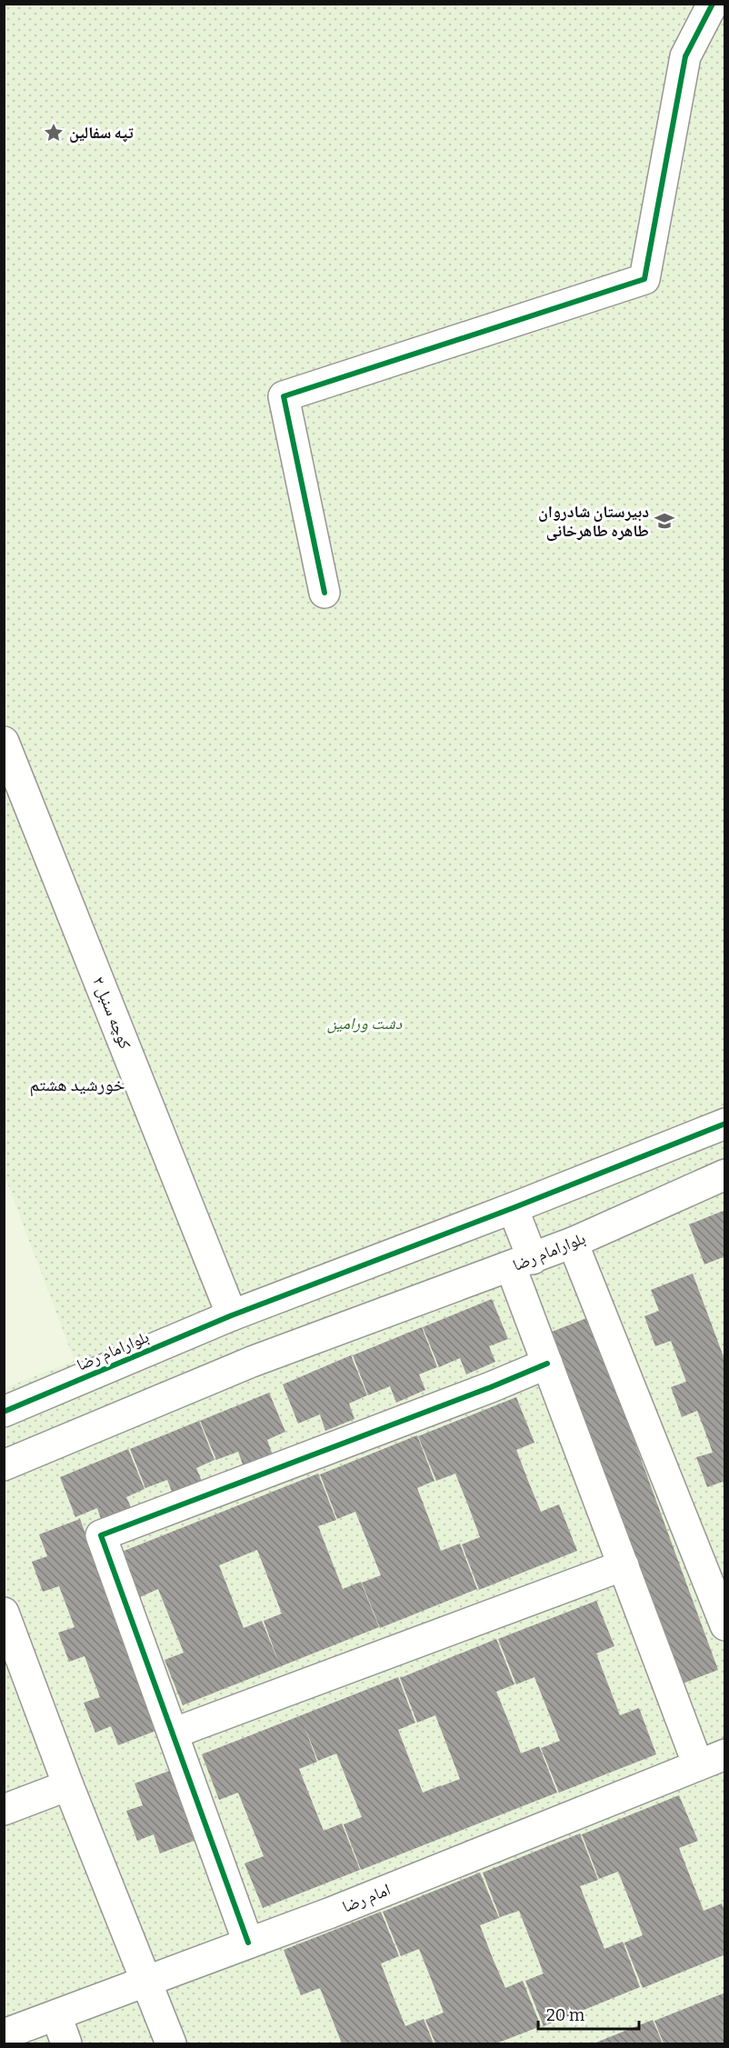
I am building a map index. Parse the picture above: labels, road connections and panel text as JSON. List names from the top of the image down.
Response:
{
  "streets": {
    "street": ["کوچه سنبل ۲", "بلوارامام رضا", "امام رضا"]
  },
  "crossings": [
    ["کوچه سنبل ۲", "بلوارامام رضا"]
  ],
  "districts": ["خورشید هشتم"],
  "parks": ["دشت ورامین"],
  "places": {
    "place": ["تپه سفالین"],
    "school or university": ["دبیرستان شادروان طاهره طاهرخانی"]
  },
  "scale_bar": "20 m"
}
